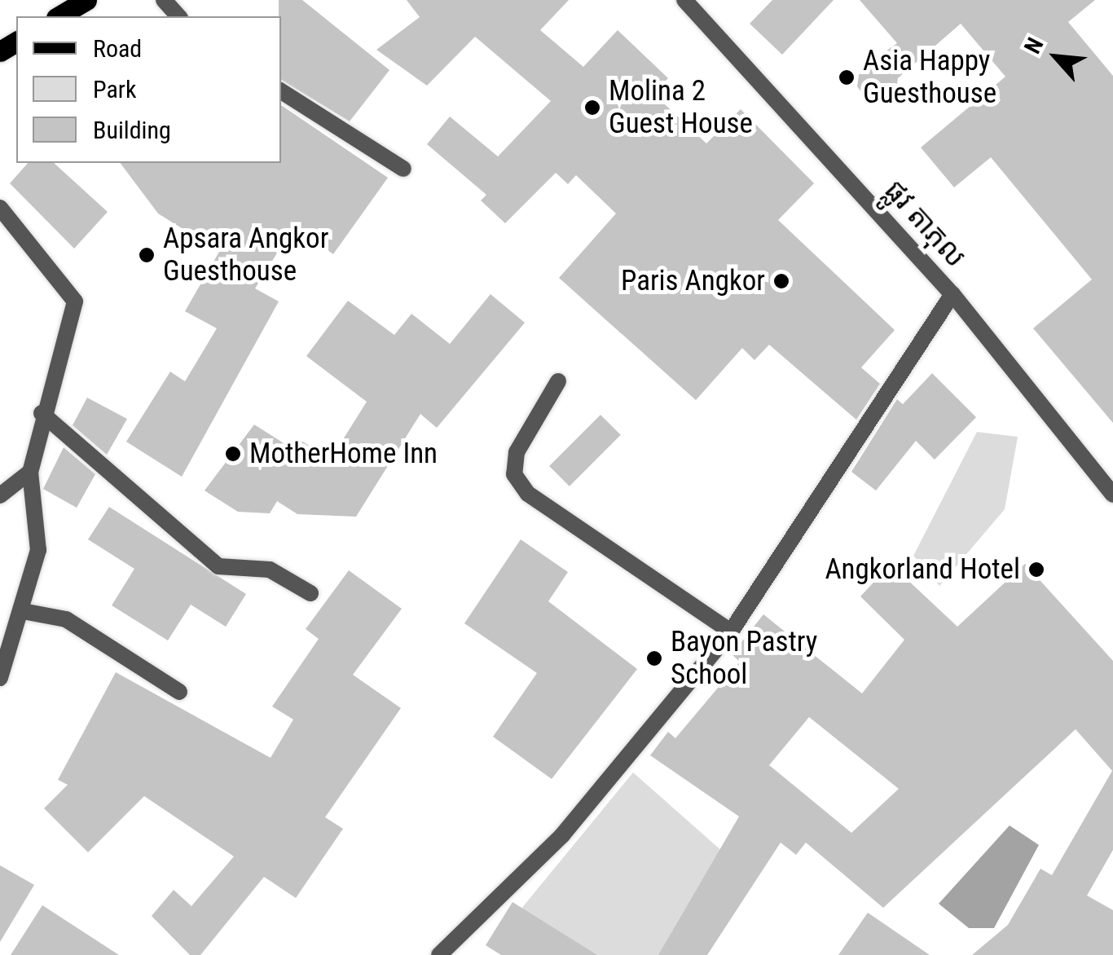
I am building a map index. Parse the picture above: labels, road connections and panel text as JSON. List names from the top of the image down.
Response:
{
  "streets": {
    "street": ["ផ្លូវ តាភុល"]
  },
  "places": [
    "Asia Happy Guesthouse",
    "Molina 2 Guest House",
    "Apsara Angkor Guesthouse",
    "Paris Angkor",
    "MotherHome Inn",
    "Angkorland Hotel",
    "Bayon Pastry School"
  ],
  "legend": ["Road", "Park", "Building"],
  "north": "top left"
}
